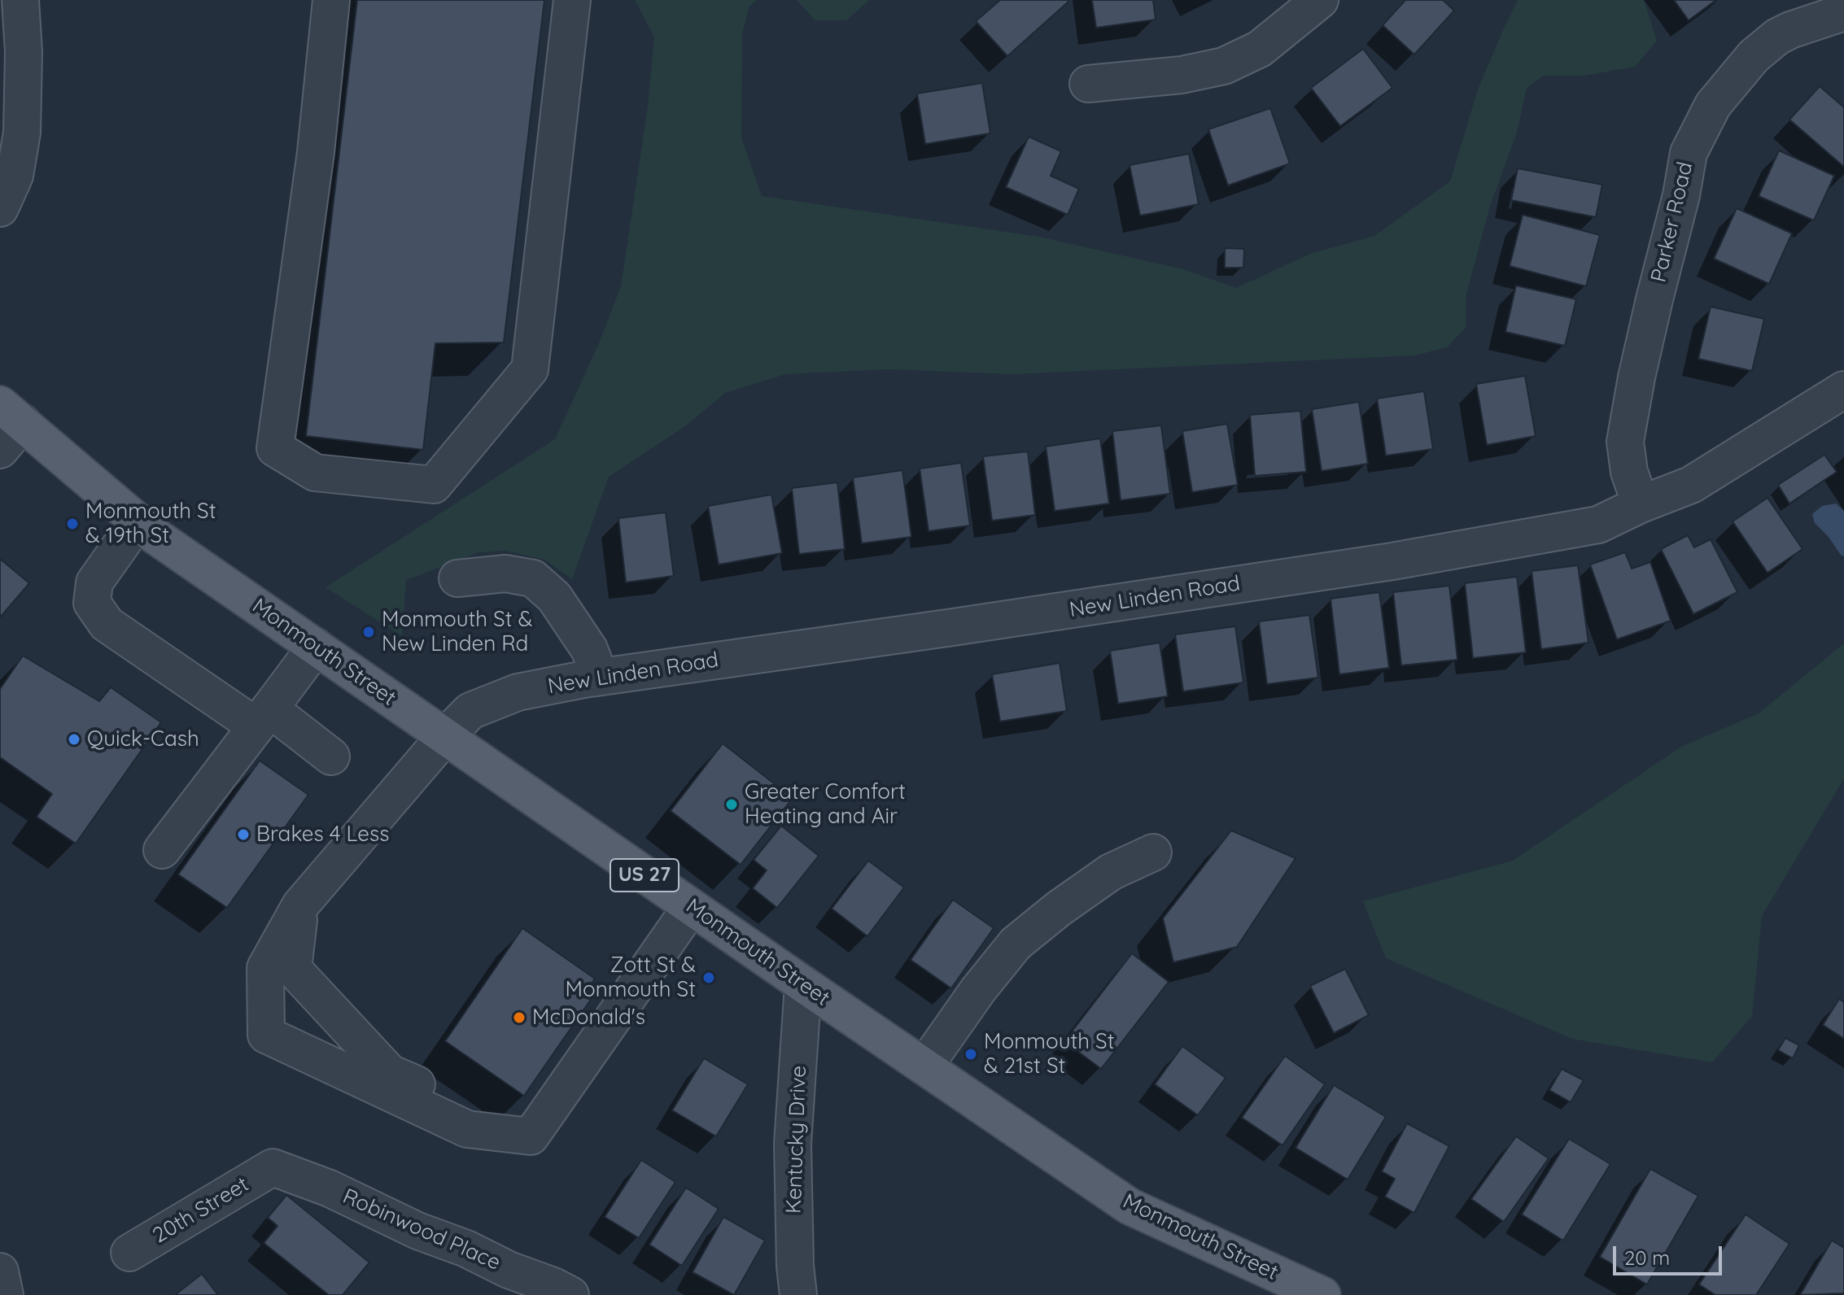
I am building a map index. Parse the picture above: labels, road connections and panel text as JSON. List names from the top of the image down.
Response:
{
  "streets": {
    "main road": ["Monmouth Street", "US 27"],
    "street": [
      "Parker Road",
      "New Linden Road",
      "Kentucky Drive",
      "20th Street",
      "Robinwood Place"
    ]
  },
  "crossings": [
    ["Parker Road", "New Linden Road"],
    ["New Linden Road", "Monmouth Street"],
    ["Monmouth Street", "Kentucky Drive"],
    ["20th Street", "Robinwood Place"]
  ],
  "places": [
    "Monmouth St & 19th St",
    "Monmouth St & New Linden Rd",
    "Quick-Cash",
    "Greater Comfort Heating and Air",
    "Brakes 4 Less",
    "Zott St & Monmouth St",
    "McDonald's",
    "Monmouth St & 21st St"
  ],
  "scale_bar": "20 m"
}
